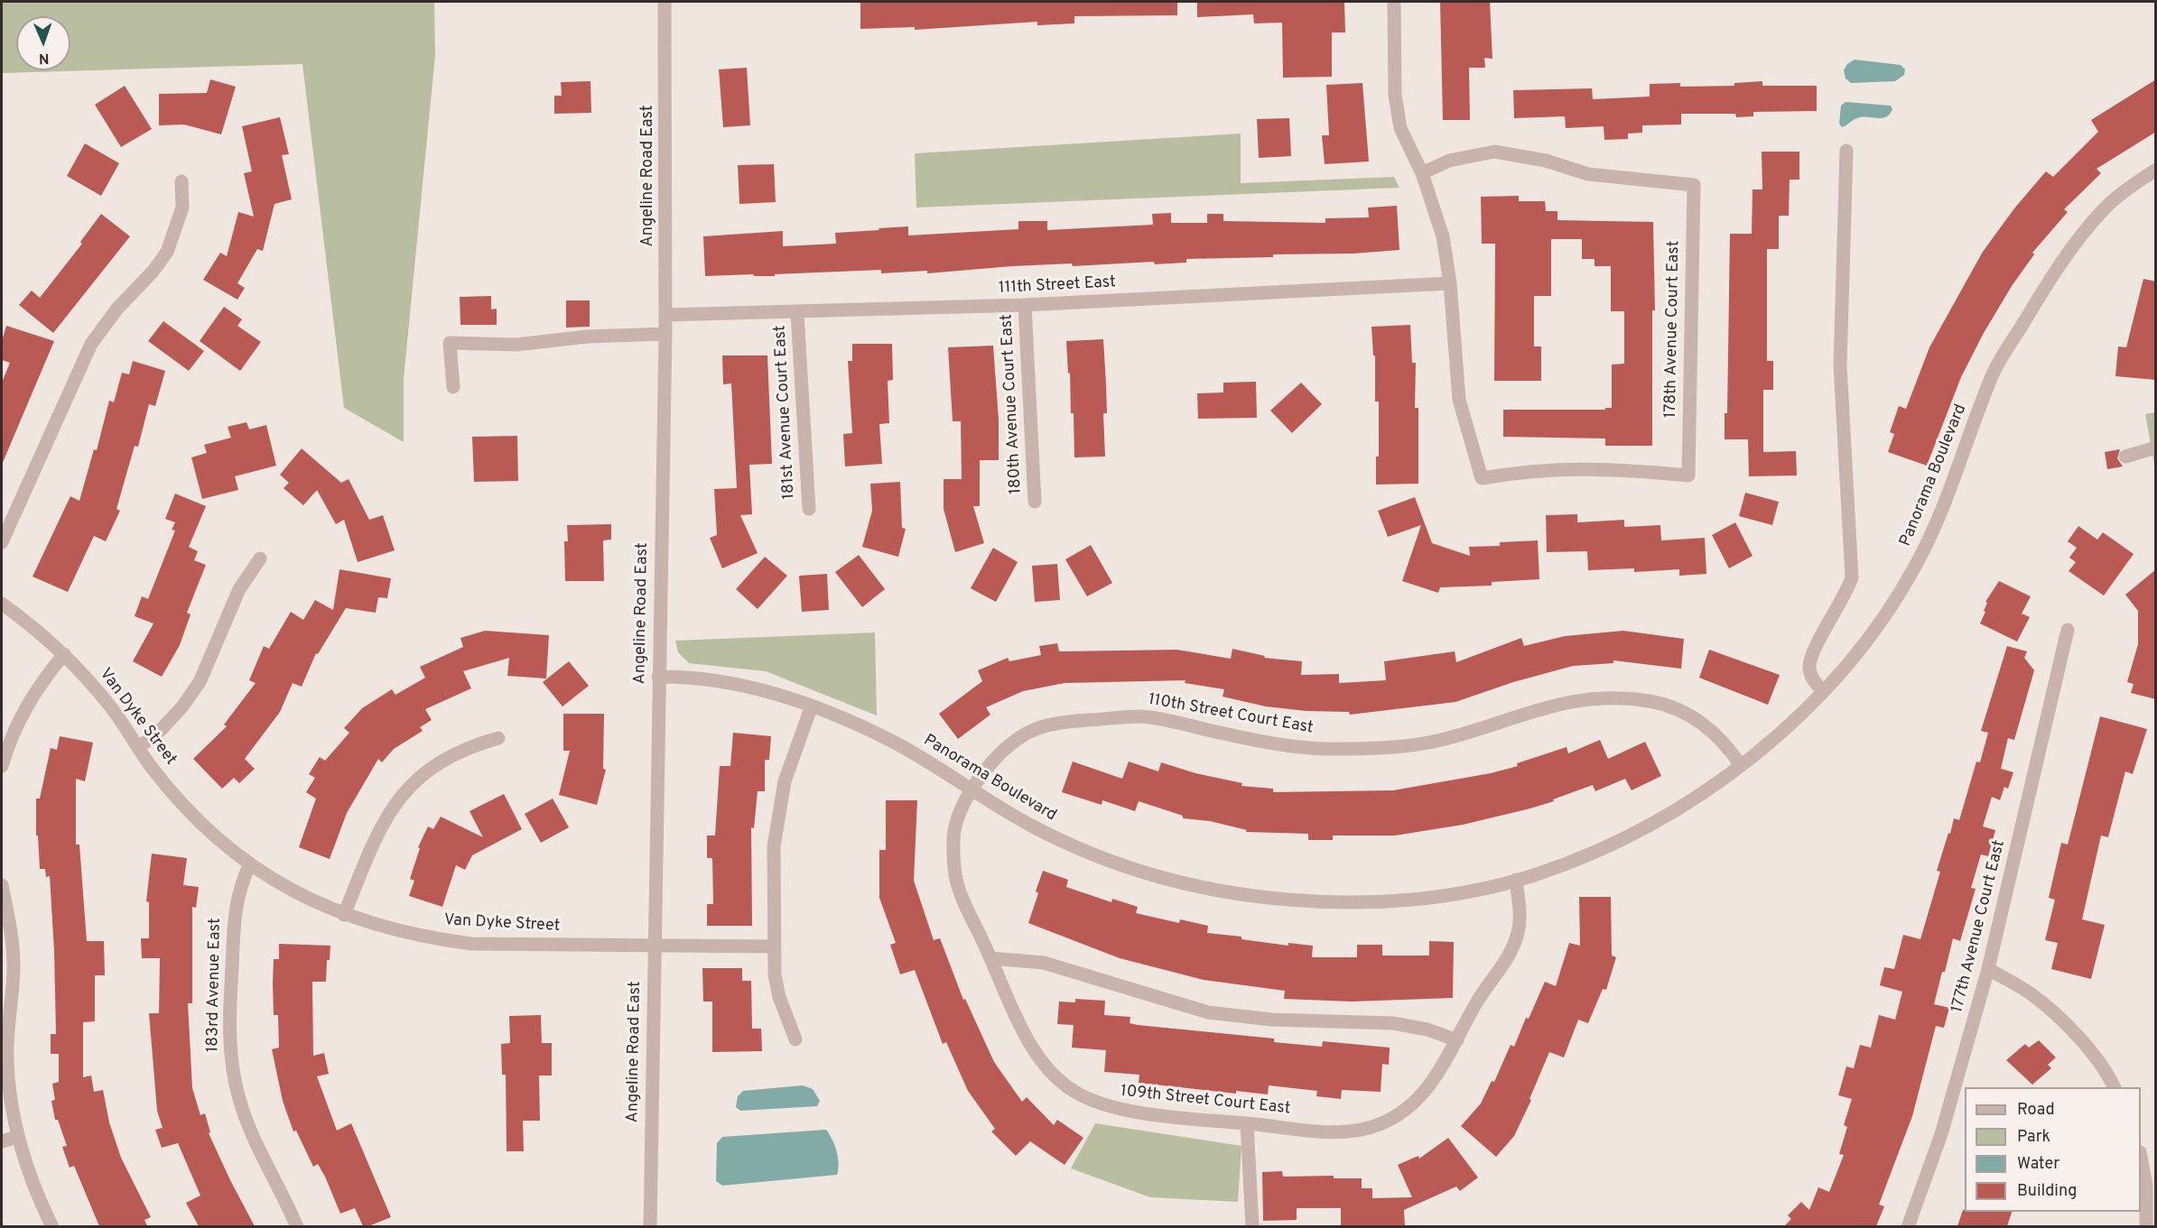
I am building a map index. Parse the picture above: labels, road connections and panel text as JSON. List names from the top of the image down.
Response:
{
  "streets": {
    "street": [
      "Angeline Road East",
      "111th Street East",
      "178th Avenue Court East",
      "180th Avenue Court East",
      "181st Avenue Court East",
      "Panorama Boulevard",
      "110th Street Court East",
      "Van Dyke Street",
      "177th Avenue Court East",
      "183rd Avenue East",
      "109th Street Court East"
    ]
  },
  "crossings": [
    ["Angeline Road East", "111th Street East"],
    ["Angeline Road East", "Panorama Boulevard"],
    ["Angeline Road East", "Van Dyke Street"],
    ["111th Street East", "178th Avenue Court East"],
    ["111th Street East", "180th Avenue Court East"],
    ["111th Street East", "181st Avenue Court East"],
    ["Panorama Boulevard", "110th Street Court East"],
    ["Panorama Boulevard", "109th Street Court East"],
    ["110th Street Court East", "109th Street Court East"],
    ["Van Dyke Street", "183rd Avenue East"]
  ],
  "legend": [
    "Road",
    "Park",
    "Water",
    "Building"
  ],
  "north": "bottom"
}
